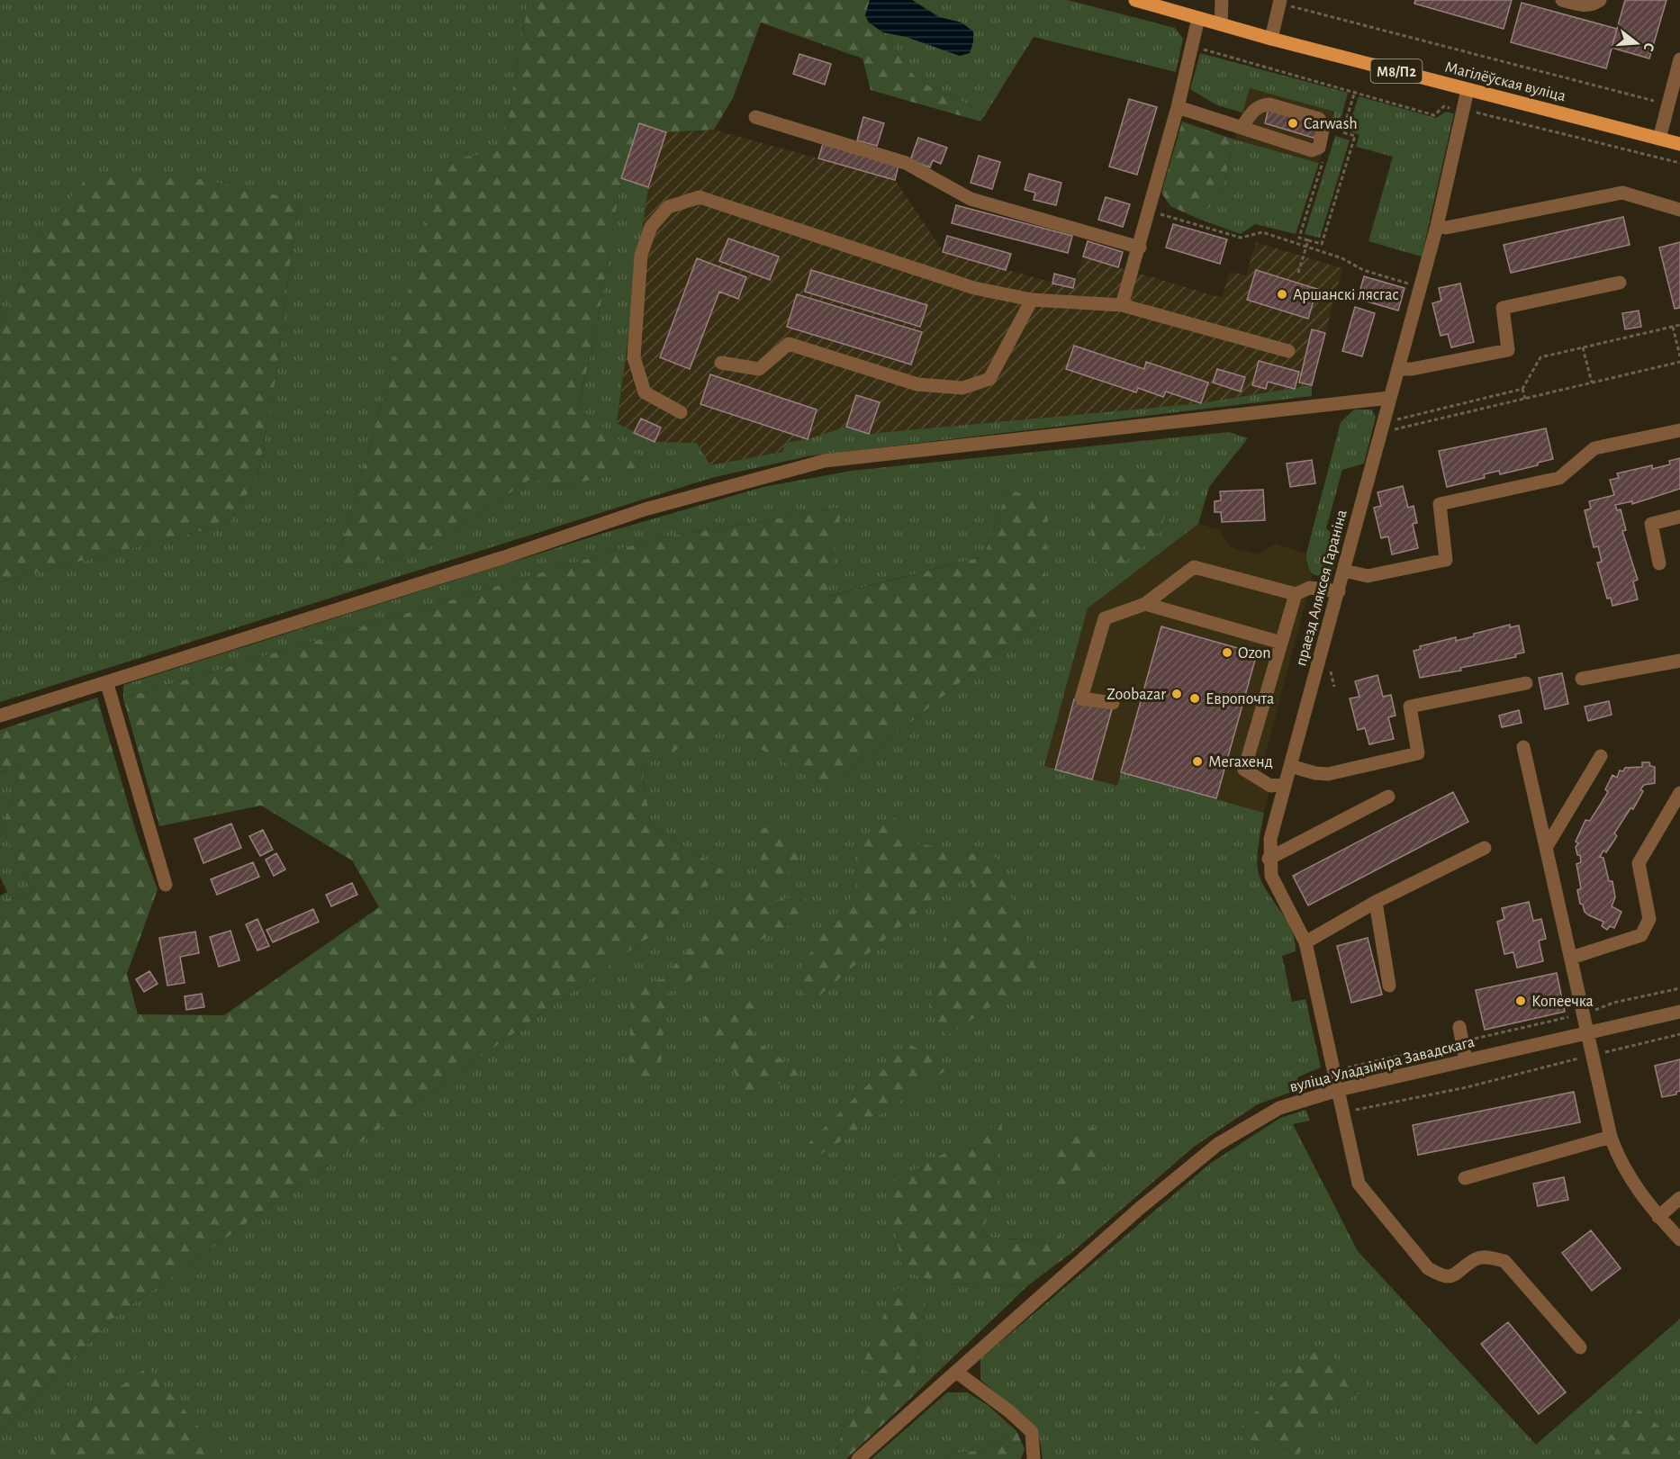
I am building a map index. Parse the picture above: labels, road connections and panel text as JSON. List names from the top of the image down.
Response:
{
  "streets": {
    "main road": ["М8/П2", "Магілёўская вуліца"],
    "street": ["праезд Аляксея Гараніна", "вуліца Уладзіміра Завадскага"]
  },
  "crossings": [
    ["Магілёўская вуліца", "праезд Аляксея Гараніна"],
    ["праезд Аляксея Гараніна", "вуліца Уладзіміра Завадскага"]
  ],
  "places": [
    "Carwash",
    "Аршанскі лясгас",
    "Ozon",
    "Zoobazar",
    "Европочта",
    "Мегахенд",
    "Копеечка"
  ],
  "north": "right"
}
